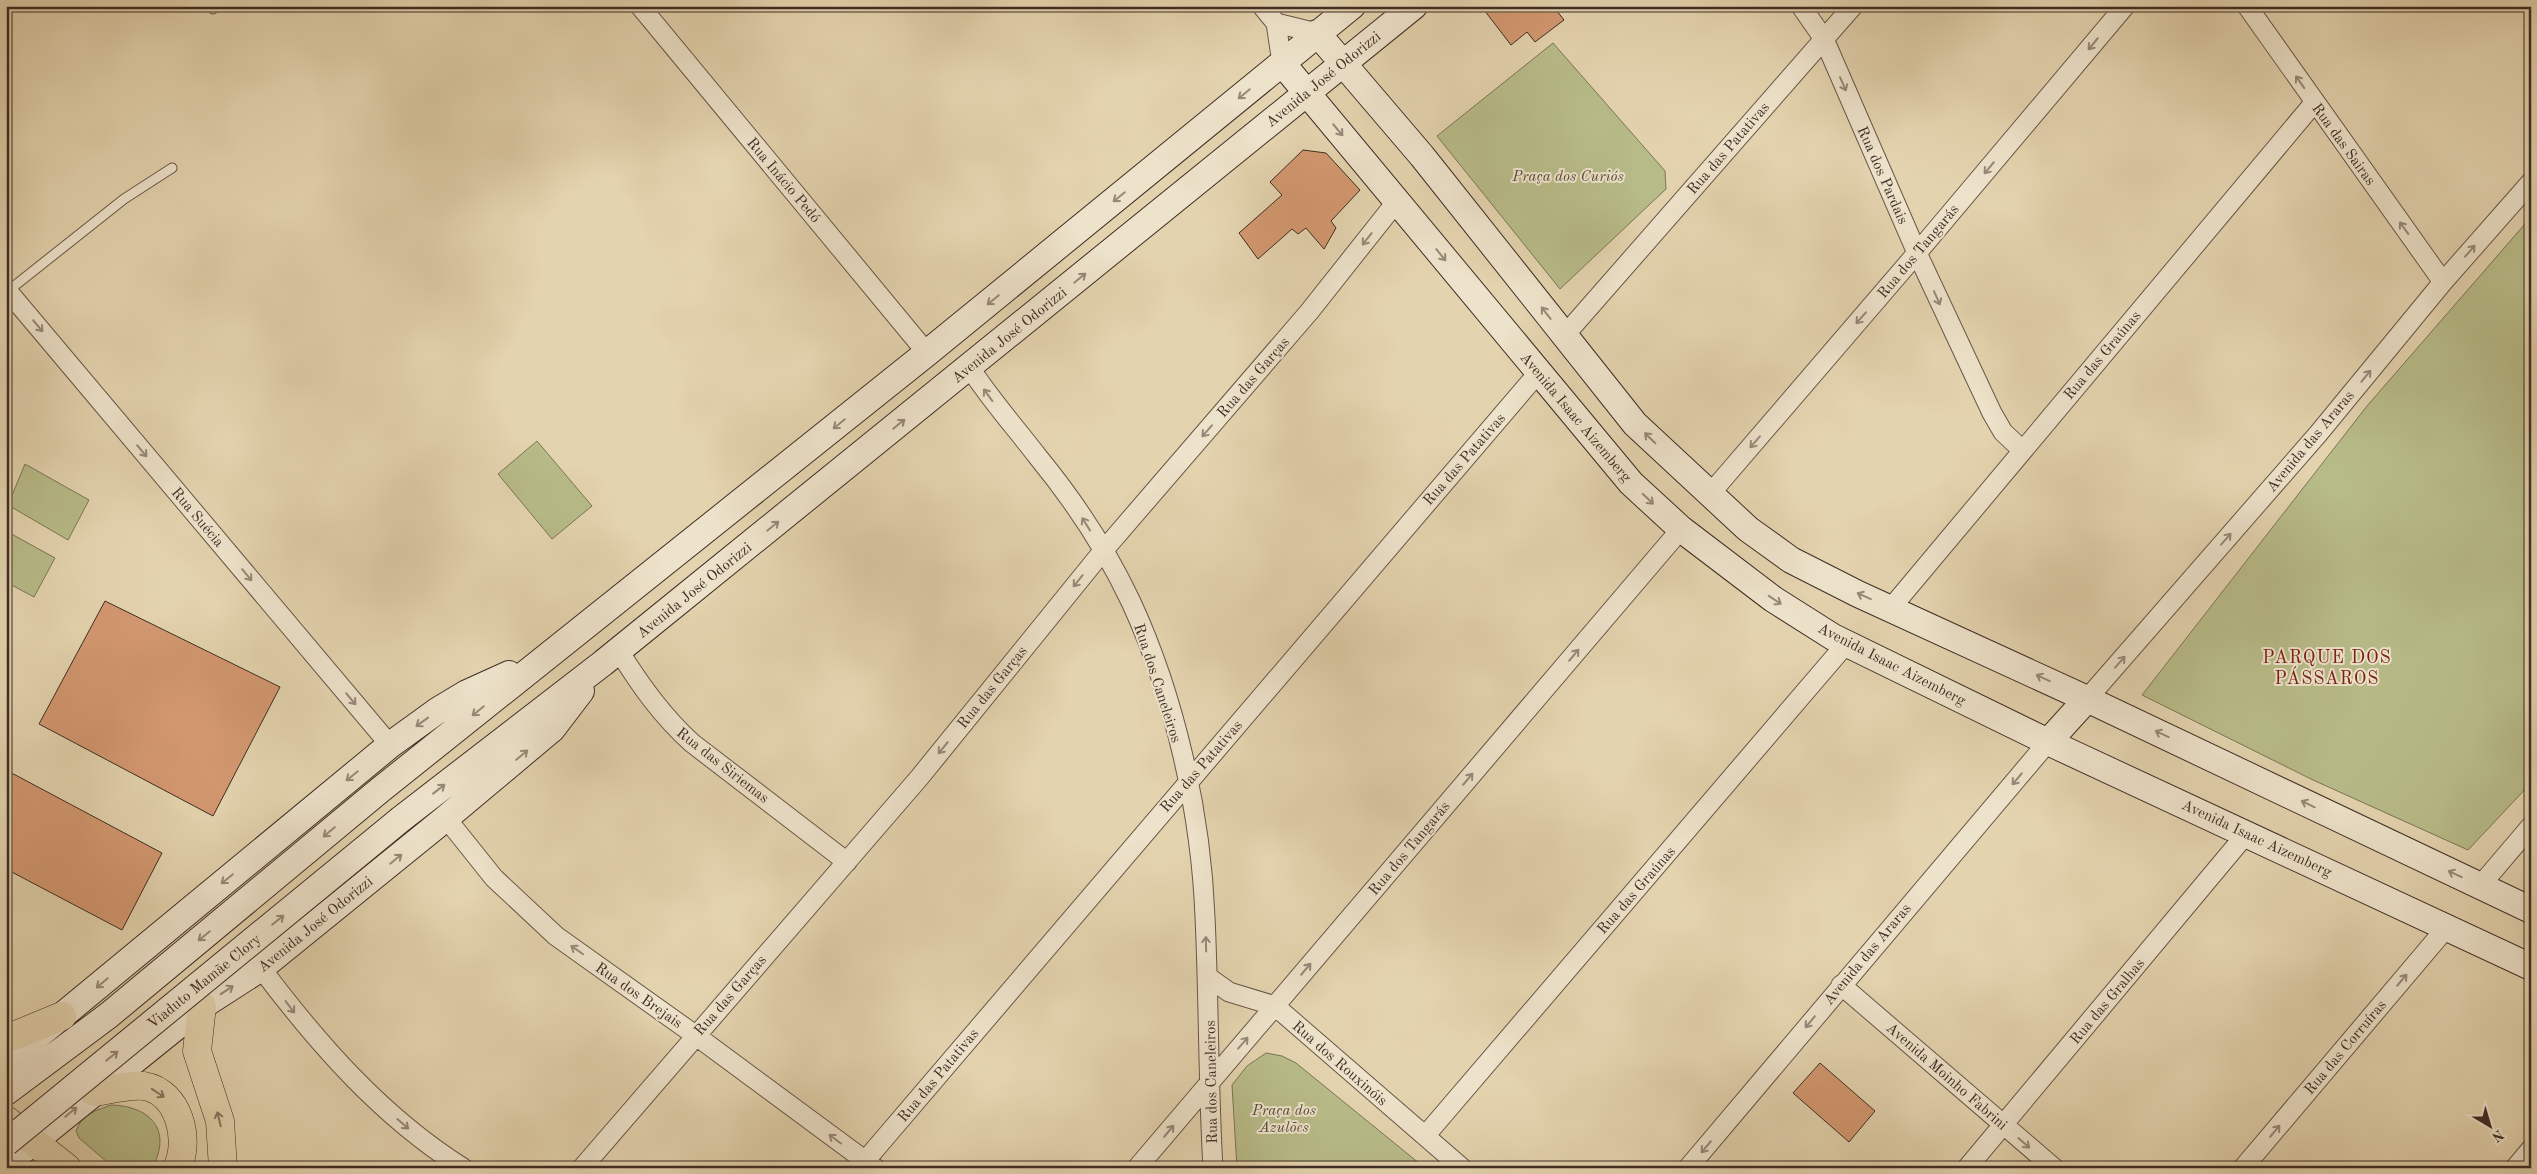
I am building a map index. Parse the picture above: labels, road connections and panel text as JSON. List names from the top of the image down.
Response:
{
  "streets": {
    "street": [
      "Avenida José Odorizzi",
      "Rua das Sairas",
      "Rua das Patativas",
      "Rua dos Pardais",
      "Rua Inácio Pedó",
      "Rua dos Tangarás",
      "Rua das Graúnas",
      "Rua das Garças",
      "Avenida Isaac Aizemberg",
      "Avenida das Araras",
      "Rua Suécia",
      "Rua dos Caneleiros",
      "Rua das Siriemas",
      "Viaduto Mamãe Clory",
      "Rua dos Brejais",
      "Rua das Gralhas",
      "Rua das Corruíras",
      "Rua dos Rouxinóis",
      "Avenida Moinho Fabrini"
    ]
  },
  "crossings": [
    ["Avenida José Odorizzi", "Avenida Isaac Aizemberg"],
    ["Avenida José Odorizzi", "Rua dos Caneleiros"],
    ["Avenida José Odorizzi", "Rua das Siriemas"],
    ["Avenida José Odorizzi", "Viaduto Mamãe Clory"],
    ["Avenida José Odorizzi", "Rua dos Brejais"],
    ["Rua das Sairas", "Rua das Graúnas"],
    ["Rua das Sairas", "Avenida das Araras"],
    ["Rua das Patativas", "Rua dos Pardais"],
    ["Rua das Patativas", "Avenida Isaac Aizemberg"],
    ["Rua das Patativas", "Rua dos Caneleiros"],
    ["Rua das Patativas", "Rua dos Brejais"],
    ["Rua dos Pardais", "Rua dos Tangarás"],
    ["Rua dos Pardais", "Rua das Graúnas"],
    ["Rua dos Tangarás", "Avenida Isaac Aizemberg"],
    ["Rua dos Tangarás", "Rua dos Caneleiros"],
    ["Rua dos Tangarás", "Rua dos Rouxinóis"],
    ["Rua das Graúnas", "Avenida Isaac Aizemberg"],
    ["Rua das Graúnas", "Rua dos Rouxinóis"],
    ["Rua das Garças", "Avenida Isaac Aizemberg"],
    ["Rua das Garças", "Rua dos Caneleiros"],
    ["Rua das Garças", "Rua das Siriemas"],
    ["Rua das Garças", "Rua dos Brejais"],
    ["Avenida Isaac Aizemberg", "Avenida das Araras"],
    ["Avenida Isaac Aizemberg", "Rua das Gralhas"],
    ["Avenida Isaac Aizemberg", "Rua das Corruíras"],
    ["Avenida das Araras", "Avenida Moinho Fabrini"],
    ["Rua dos Caneleiros", "Rua dos Rouxinóis"],
    ["Rua das Gralhas", "Avenida Moinho Fabrini"]
  ],
  "one_way": [
    "Rua das Sairas",
    "Rua dos Pardais",
    "Rua das Garças",
    "Rua Suécia",
    "Rua dos Caneleiros",
    "Rua dos Brejais",
    "Rua das Corruíras"
  ],
  "districts": ["PARQUE DOS PÁSSAROS"],
  "parks": ["Praça dos Curiós", "Praça dos Azulões"],
  "north": "bottom right"
}
